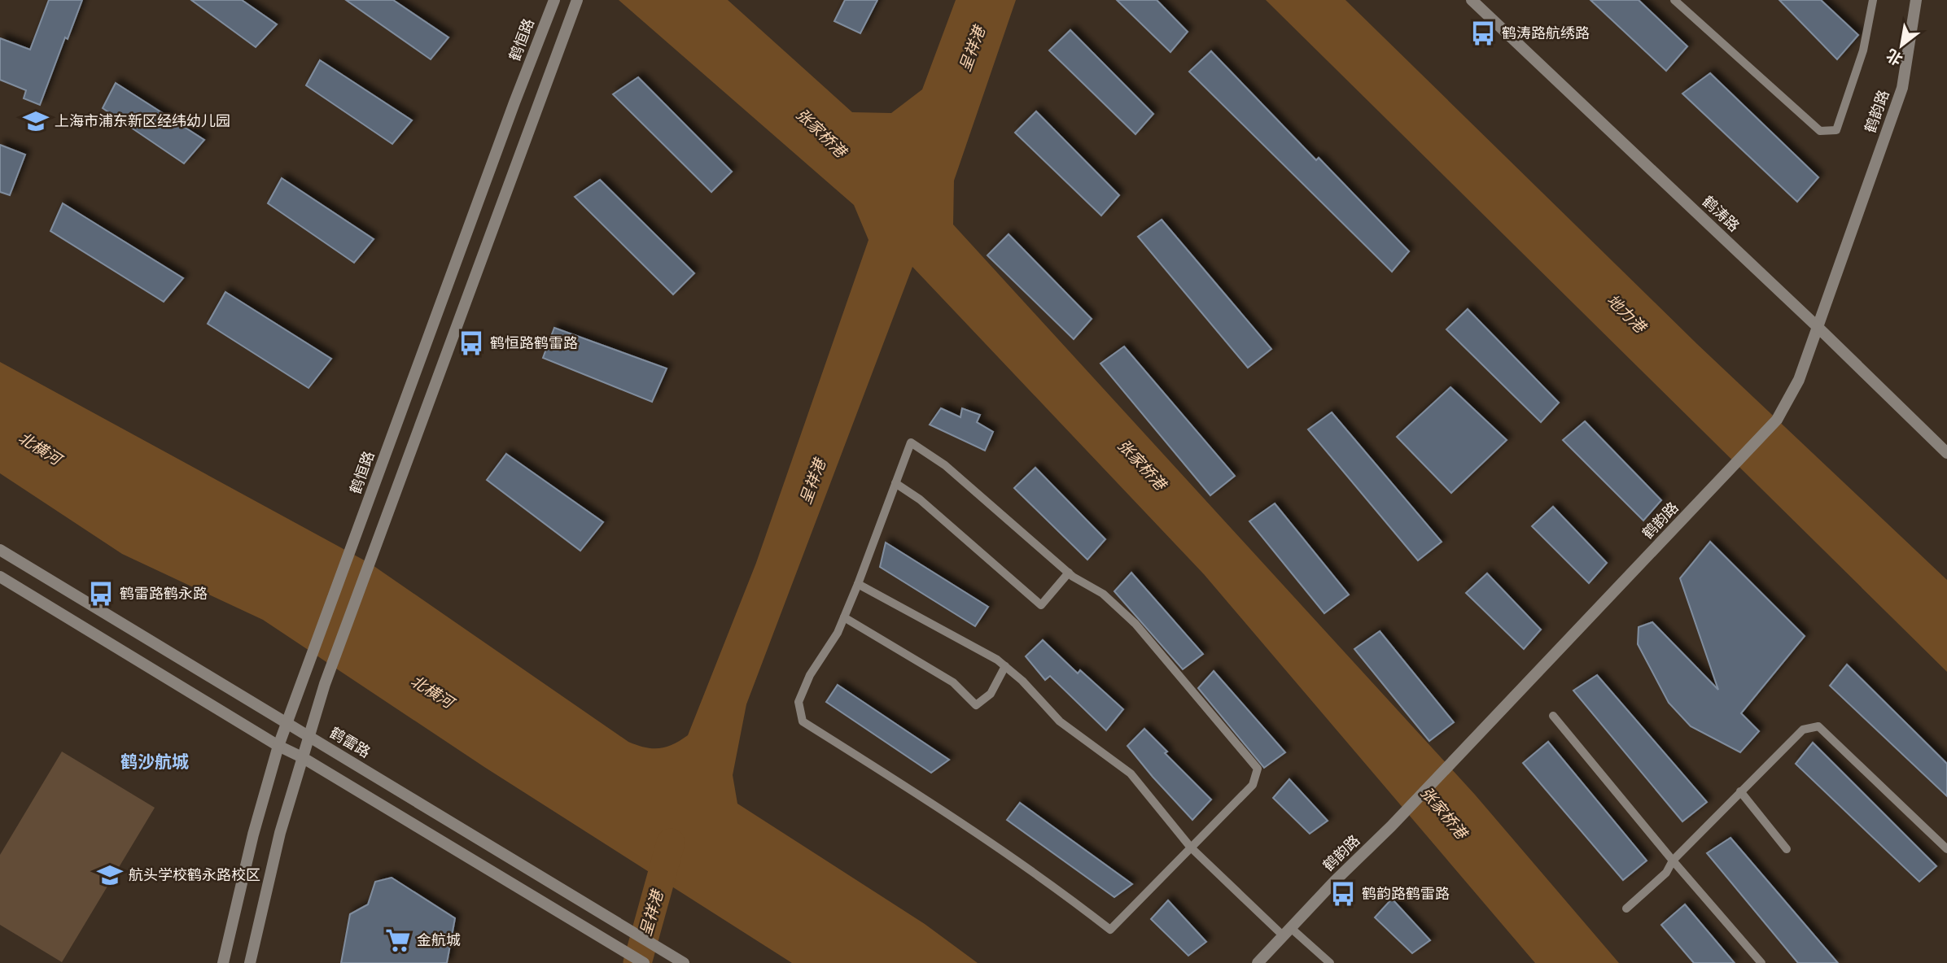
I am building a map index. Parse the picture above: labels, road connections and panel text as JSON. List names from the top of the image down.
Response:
{
  "streets": {
    "street": [
      "鹤恒路",
      "鹤韵路",
      "鹤涛路",
      "鹤雷路"
    ]
  },
  "crossings": [
    ["鹤恒路", "鹤雷路"],
    ["鹤韵路", "鹤涛路"]
  ],
  "districts": ["鹤沙航城"],
  "water": [
    "呈祥港",
    "张家桥港",
    "地力港",
    "北横河"
  ],
  "places": {
    "bus stop": [
      "鹤涛路航绣路",
      "鹤恒路鹤雷路",
      "鹤雷路鹤永路",
      "鹤韵路鹤雷路"
    ],
    "school or university": ["上海市浦东新区经纬幼儿园", "航头学校鹤永路校区"],
    "supermarket": ["金航城"]
  },
  "north": "bottom left"
}
